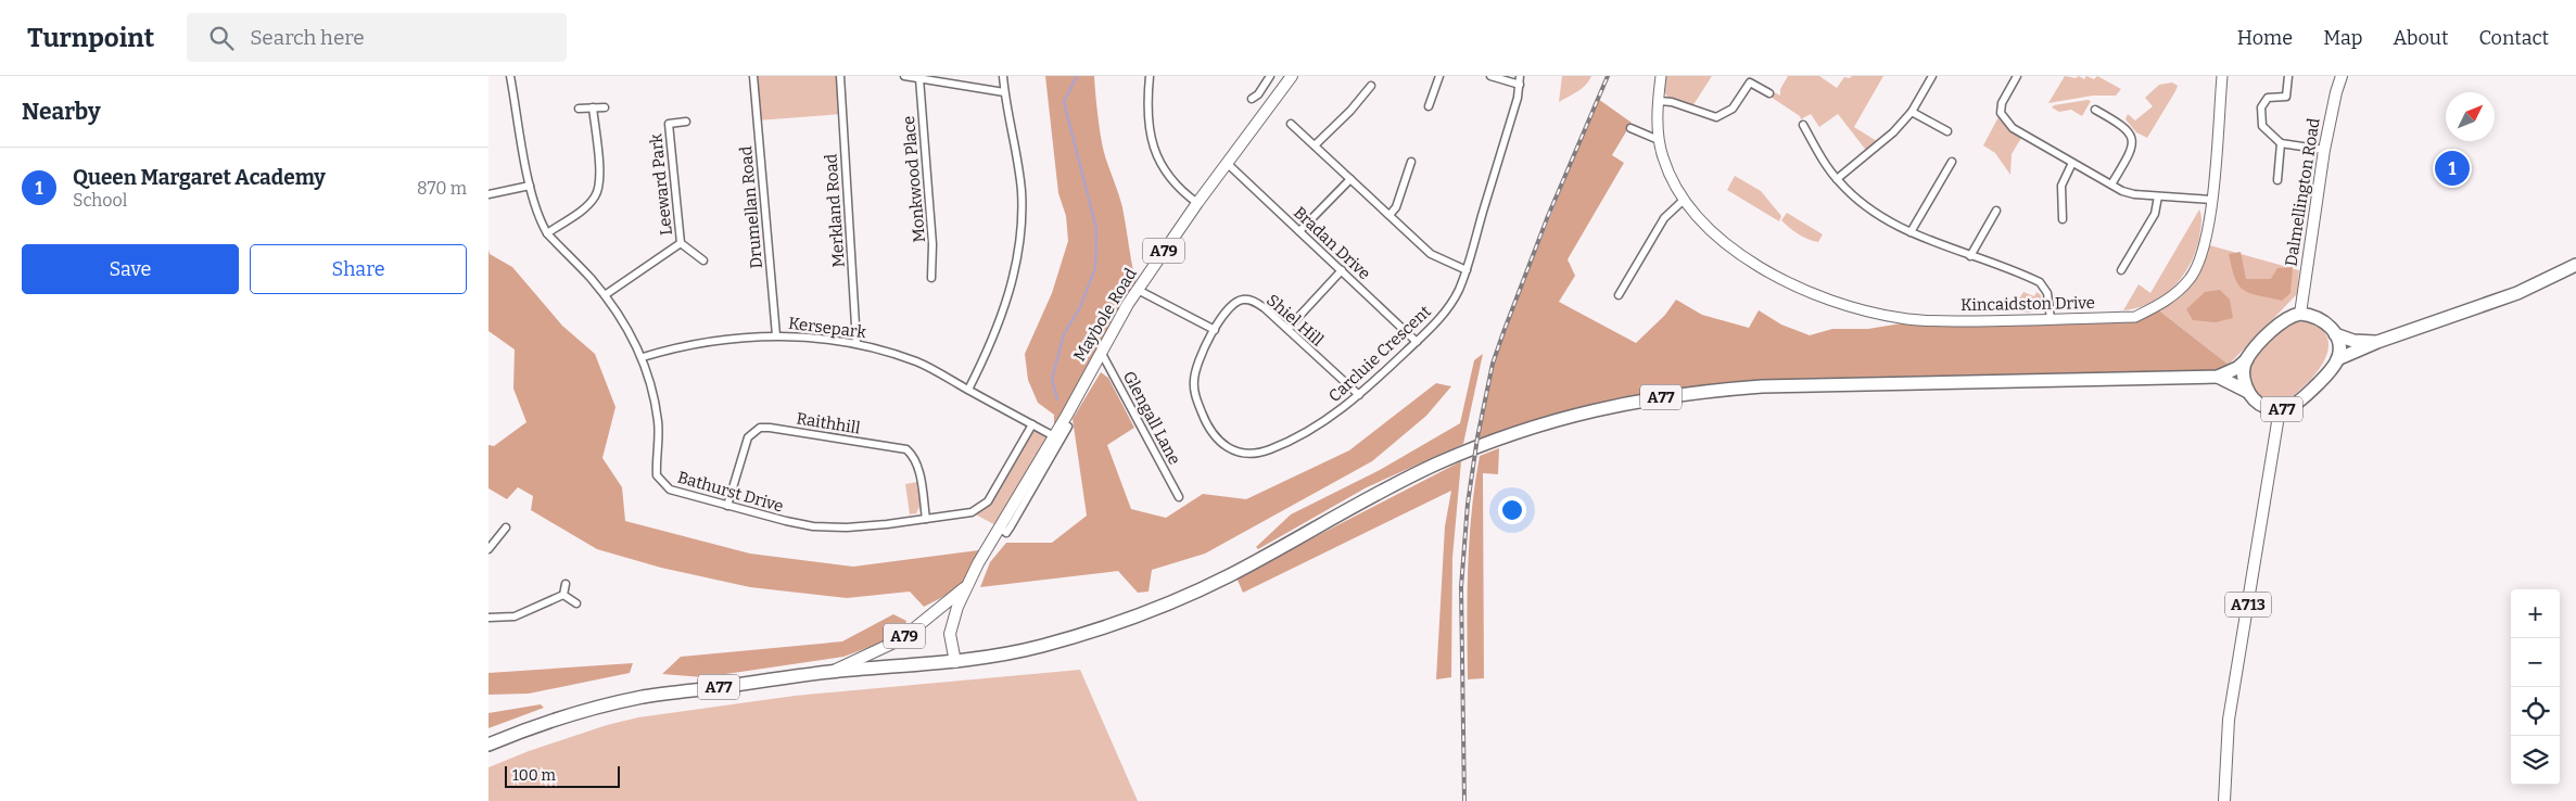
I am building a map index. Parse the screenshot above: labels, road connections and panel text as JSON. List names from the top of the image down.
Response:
{
  "streets": {
    "highway": ["A77"],
    "main road": [
      "Dalmellington Road",
      "A79",
      "Maybole Road",
      "A713"
    ],
    "street": [
      "Monkwood Place",
      "Leeward Park",
      "Drumellan Road",
      "Merkland Road",
      "Bradan Drive",
      "Kincaidston Drive",
      "Shiel Hill",
      "Kersepark",
      "Carcluie Crescent",
      "Glengall Lane",
      "Raithhill",
      "Bathurst Drive"
    ]
  },
  "crossings": [
    ["Leeward Park", "Bathurst Drive"],
    ["Dalmellington Road", "A77"],
    ["Dalmellington Road", "A713"],
    ["Drumellan Road", "Kersepark"],
    ["Merkland Road", "Kersepark"],
    ["Bradan Drive", "Maybole Road"],
    ["Bradan Drive", "Carcluie Crescent"],
    ["Maybole Road", "Kersepark"],
    ["Maybole Road", "A77"],
    ["Maybole Road", "Glengall Lane"],
    ["Shiel Hill", "Carcluie Crescent"],
    ["Kersepark", "Bathurst Drive"],
    ["A77", "A713"],
    ["Raithhill", "Bathurst Drive"]
  ],
  "scale_bar": "100 m",
  "north": "top right",
  "page": {
    "header": "Turnpoint",
    "search": "Search here",
    "nav": [
      "Home",
      "Map",
      "About",
      "Contact"
    ],
    "heading": "Nearby",
    "list": [
      {
        "mark": "1",
        "name": "Queen Margaret Academy",
        "note": "School",
        "value": "870 m"
      }
    ],
    "pins": "1",
    "buttons": ["Save", "Share"],
    "map_buttons": ["+", "−"],
    "scale": "100 m"
  }
}
